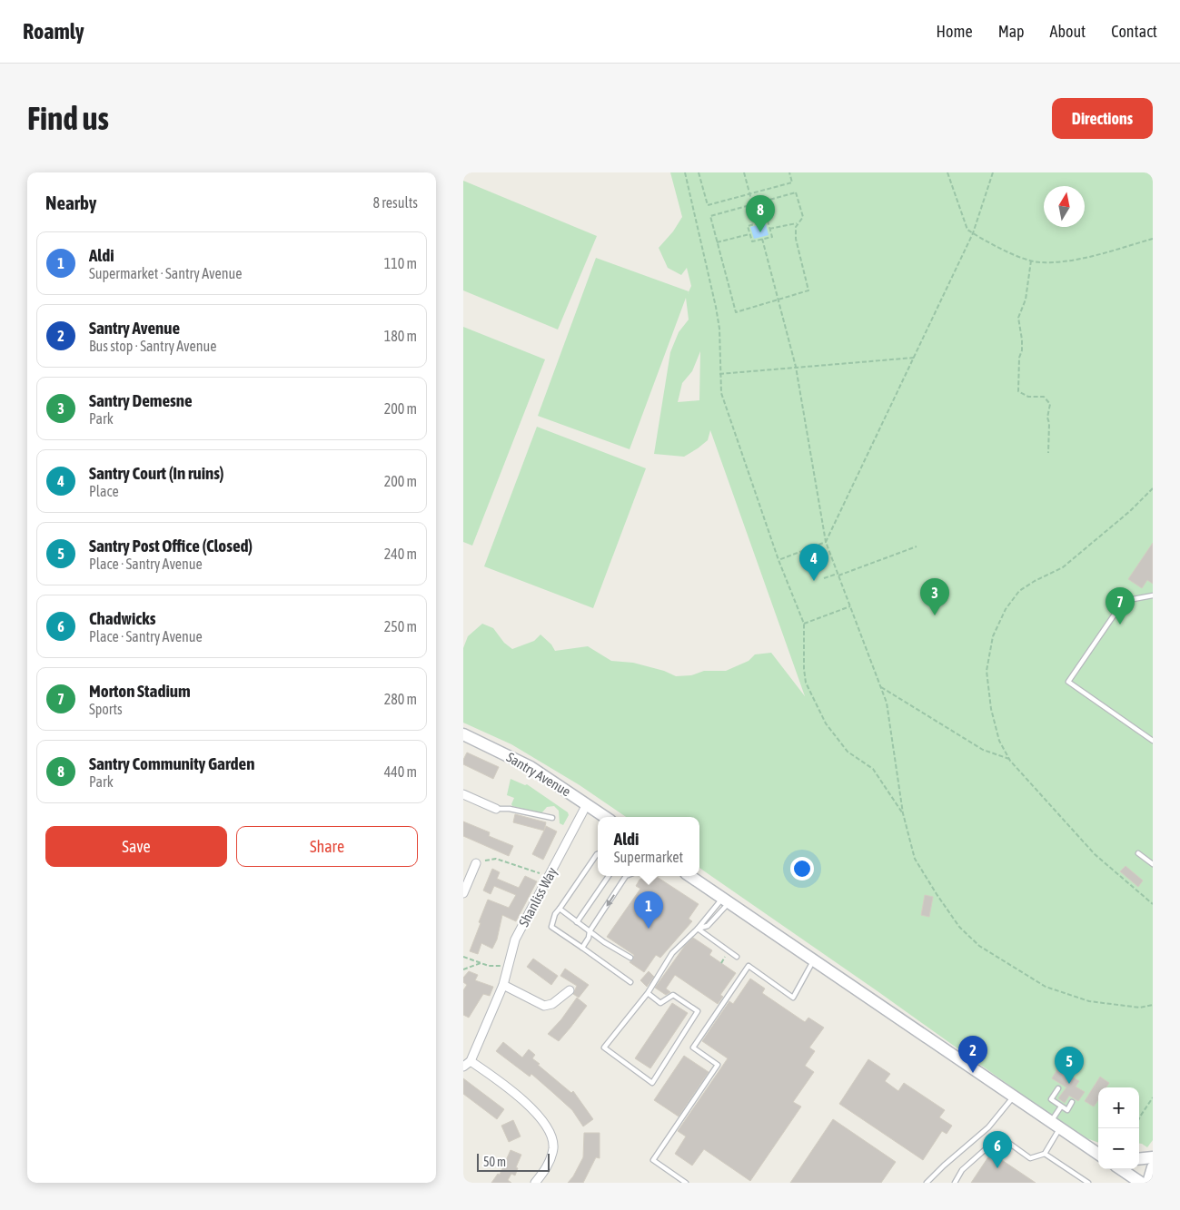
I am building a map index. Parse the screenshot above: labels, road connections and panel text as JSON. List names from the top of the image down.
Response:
{
  "streets": {
    "main road": ["Santry Avenue"],
    "street": ["Shanliss Way"]
  },
  "crossings": [
    ["Santry Avenue", "Shanliss Way"]
  ],
  "scale_bar": "50 m",
  "north": "top",
  "page": {
    "header": "Roamly",
    "nav": [
      "Home",
      "Map",
      "About",
      "Contact"
    ],
    "buttons": [
      "Directions",
      ["Save", "Share"]
    ],
    "title": "Find us",
    "heading": ["Nearby", "8 results"],
    "pins": [
      "8",
      "4",
      "3",
      "7",
      "1",
      "2",
      "5",
      "6"
    ],
    "list": [
      {
        "mark": "1",
        "name": "Aldi",
        "note": "Supermarket · Santry Avenue",
        "value": "110 m"
      },
      {
        "mark": "2",
        "name": "Santry Avenue",
        "note": "Bus stop · Santry Avenue",
        "value": "180 m"
      },
      {
        "mark": "3",
        "name": "Santry Demesne",
        "note": "Park",
        "value": "200 m"
      },
      {
        "mark": "4",
        "name": "Santry Court (In ruins)",
        "note": "Place",
        "value": "200 m"
      },
      {
        "mark": "5",
        "name": "Santry Post Office (Closed)",
        "note": "Place · Santry Avenue",
        "value": "240 m"
      },
      {
        "mark": "6",
        "name": "Chadwicks",
        "note": "Place · Santry Avenue",
        "value": "250 m"
      },
      {
        "mark": "7",
        "name": "Morton Stadium",
        "note": "Sports",
        "value": "280 m"
      },
      {
        "mark": "8",
        "name": "Santry Community Garden",
        "note": "Park",
        "value": "440 m"
      }
    ],
    "popup": ["Aldi", "Supermarket"],
    "map_buttons": ["+", "−"],
    "scale": "50 m"
  }
}
